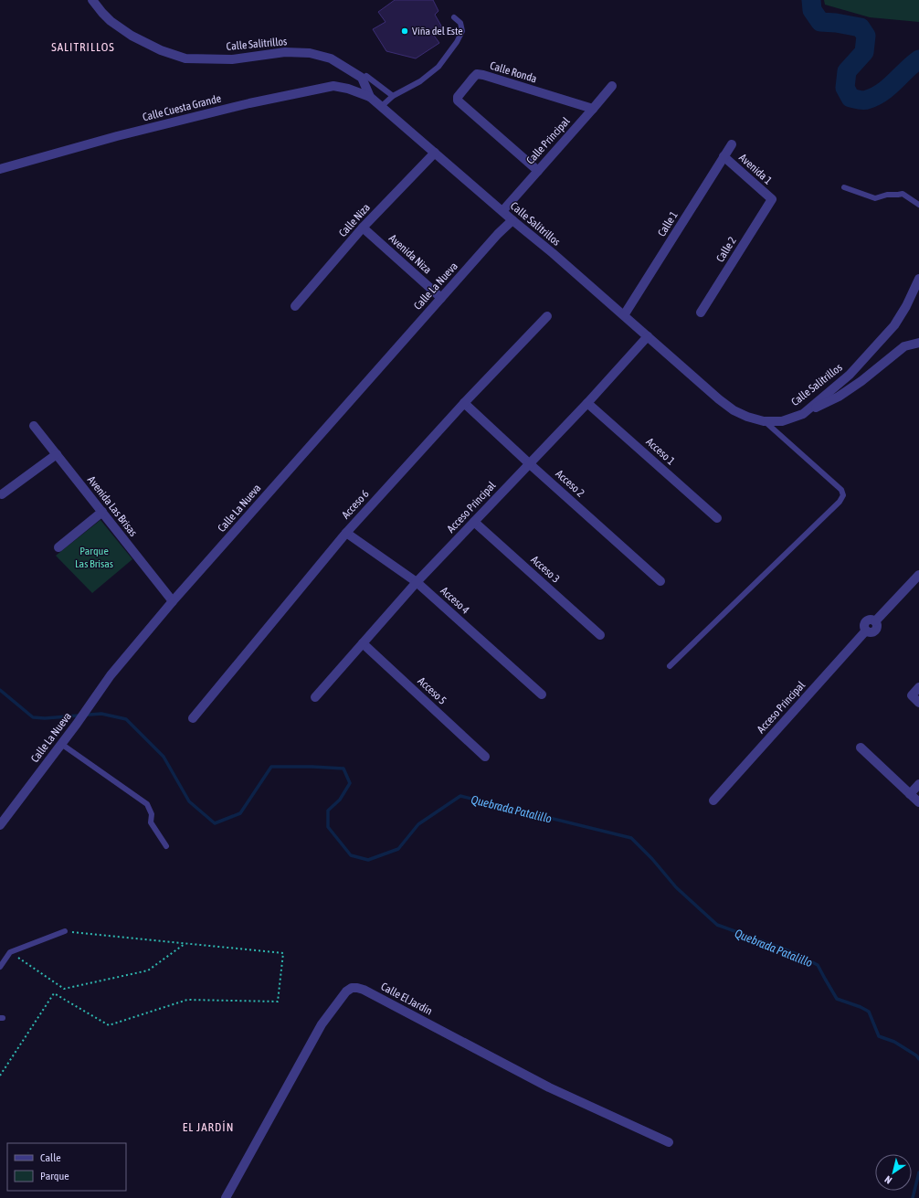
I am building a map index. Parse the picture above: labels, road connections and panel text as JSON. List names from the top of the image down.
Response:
{
  "streets": {
    "street": [
      "Calle Salitrillos",
      "Calle Ronda",
      "Calle Cuesta Grande",
      "Calle Principal",
      "Avenida 1",
      "Calle Niza",
      "Calle 1",
      "Calle 2",
      "Avenida Niza",
      "Calle La Nueva",
      "Acceso 1",
      "Acceso 2",
      "Acceso 6",
      "Avenida Las Brisas",
      "Acceso Principal",
      "Acceso 3",
      "Acceso 4",
      "Acceso 5",
      "Calle El Jardín"
    ]
  },
  "crossings": [
    ["Calle Salitrillos", "Calle Cuesta Grande"],
    ["Calle Salitrillos", "Calle Principal"],
    ["Calle Salitrillos", "Calle Niza"],
    ["Calle Salitrillos", "Calle 1"],
    ["Calle Salitrillos", "Calle La Nueva"],
    ["Calle Salitrillos", "Acceso Principal"],
    ["Calle Ronda", "Calle Principal"],
    ["Avenida 1", "Calle 1"],
    ["Avenida 1", "Calle 2"],
    ["Calle Niza", "Avenida Niza"],
    ["Avenida Niza", "Calle La Nueva"],
    ["Calle La Nueva", "Avenida Las Brisas"],
    ["Acceso 1", "Acceso Principal"],
    ["Acceso 2", "Acceso 6"],
    ["Acceso 2", "Acceso Principal"],
    ["Acceso 6", "Acceso 4"],
    ["Acceso Principal", "Acceso 3"],
    ["Acceso Principal", "Acceso 4"],
    ["Acceso Principal", "Acceso 5"]
  ],
  "districts": ["SALITRILLOS", "EL JARDÍN"],
  "water": ["Quebrada Patalillo"],
  "parks": ["Parque Las Brisas"],
  "places": ["Viña del Este"],
  "legend": ["Calle", "Parque"],
  "north": "bottom left"
}
